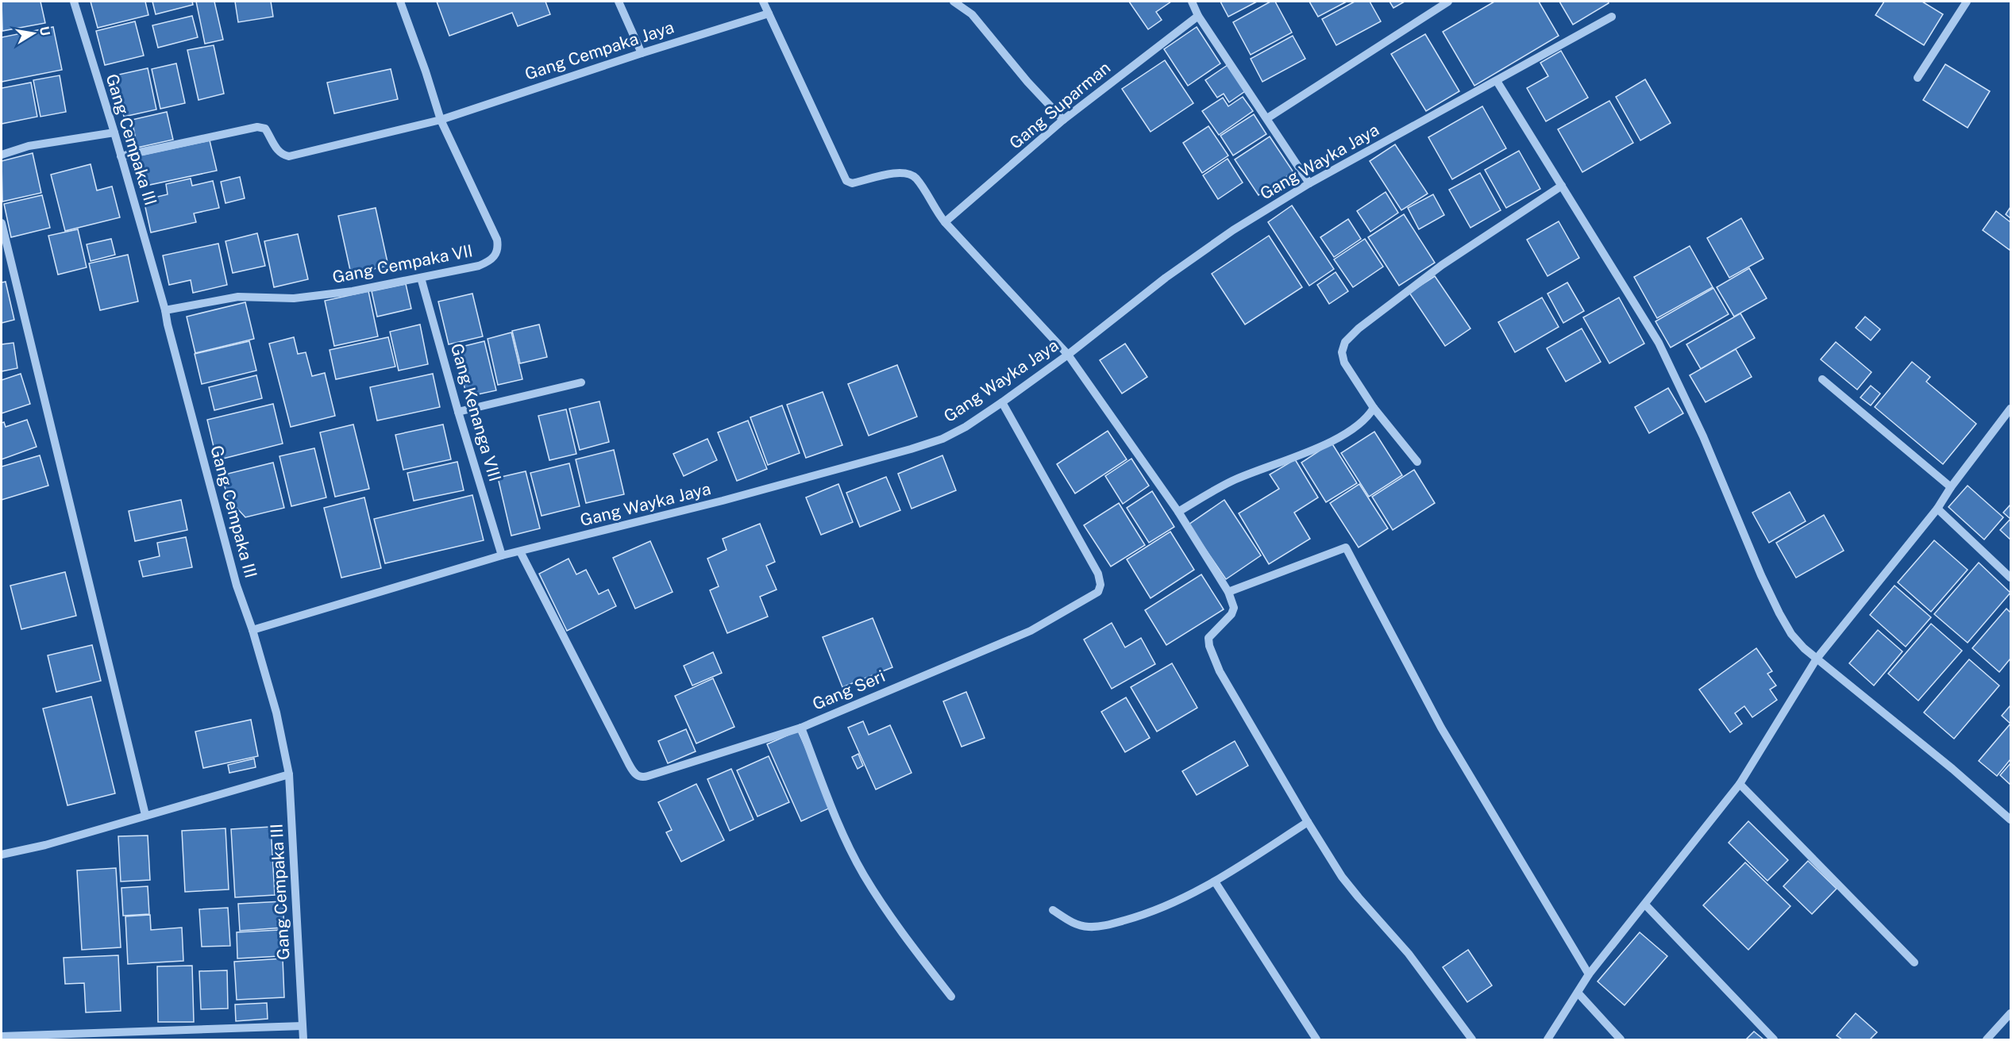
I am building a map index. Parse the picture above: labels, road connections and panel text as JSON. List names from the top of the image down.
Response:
{
  "streets": {
    "street": [
      "Gang Cempaka Jaya",
      "Gang Suparman",
      "Gang Cempaka III",
      "Gang Wayka Jaya",
      "Gang Cempaka VII",
      "Gang Kenanga VIII",
      "Gang Seri"
    ]
  },
  "crossings": [
    ["Gang Cempaka Jaya", "Gang Cempaka III"],
    ["Gang Cempaka Jaya", "Gang Cempaka VII"],
    ["Gang Cempaka III", "Gang Wayka Jaya"],
    ["Gang Cempaka III", "Gang Cempaka VII"],
    ["Gang Wayka Jaya", "Gang Kenanga VIII"],
    ["Gang Wayka Jaya", "Gang Seri"],
    ["Gang Cempaka VII", "Gang Kenanga VIII"]
  ],
  "north": "right"
}
